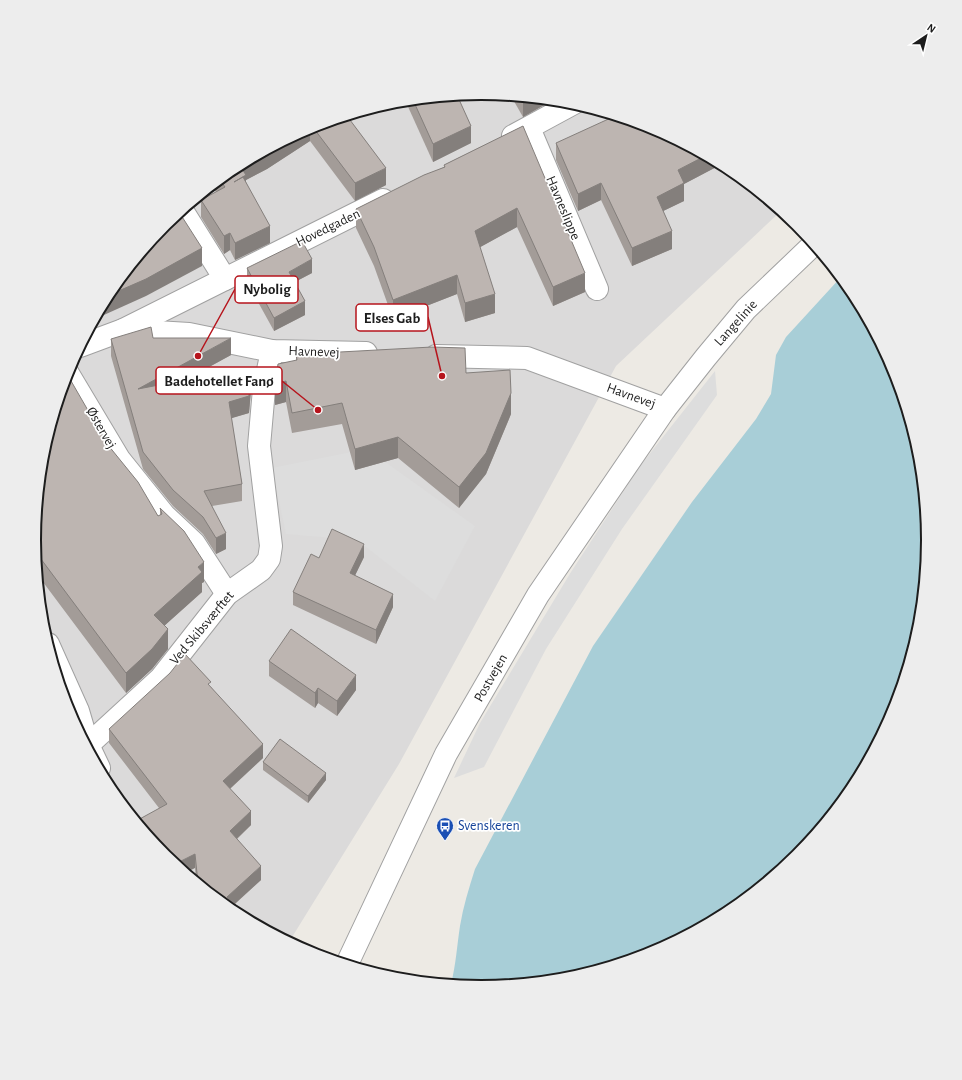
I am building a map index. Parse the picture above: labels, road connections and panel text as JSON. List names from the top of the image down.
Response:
{
  "streets": {
    "street": [
      "Havneslippe",
      "Hovedgaden",
      "Langelinie",
      "Havnevej",
      "Østervej",
      "Ved Skibsværftet",
      "Postvejen"
    ]
  },
  "crossings": [
    ["Hovedgaden", "Havnevej"],
    ["Langelinie", "Havnevej"],
    ["Langelinie", "Postvejen"],
    ["Havnevej", "Ved Skibsværftet"],
    ["Havnevej", "Postvejen"],
    ["Østervej", "Ved Skibsværftet"]
  ],
  "places": {
    "other": ["Nybolig", "Elses Gab", "Badehotellet Fanø"],
    "bus stop": ["Svenskeren"]
  },
  "north": "top right"
}
